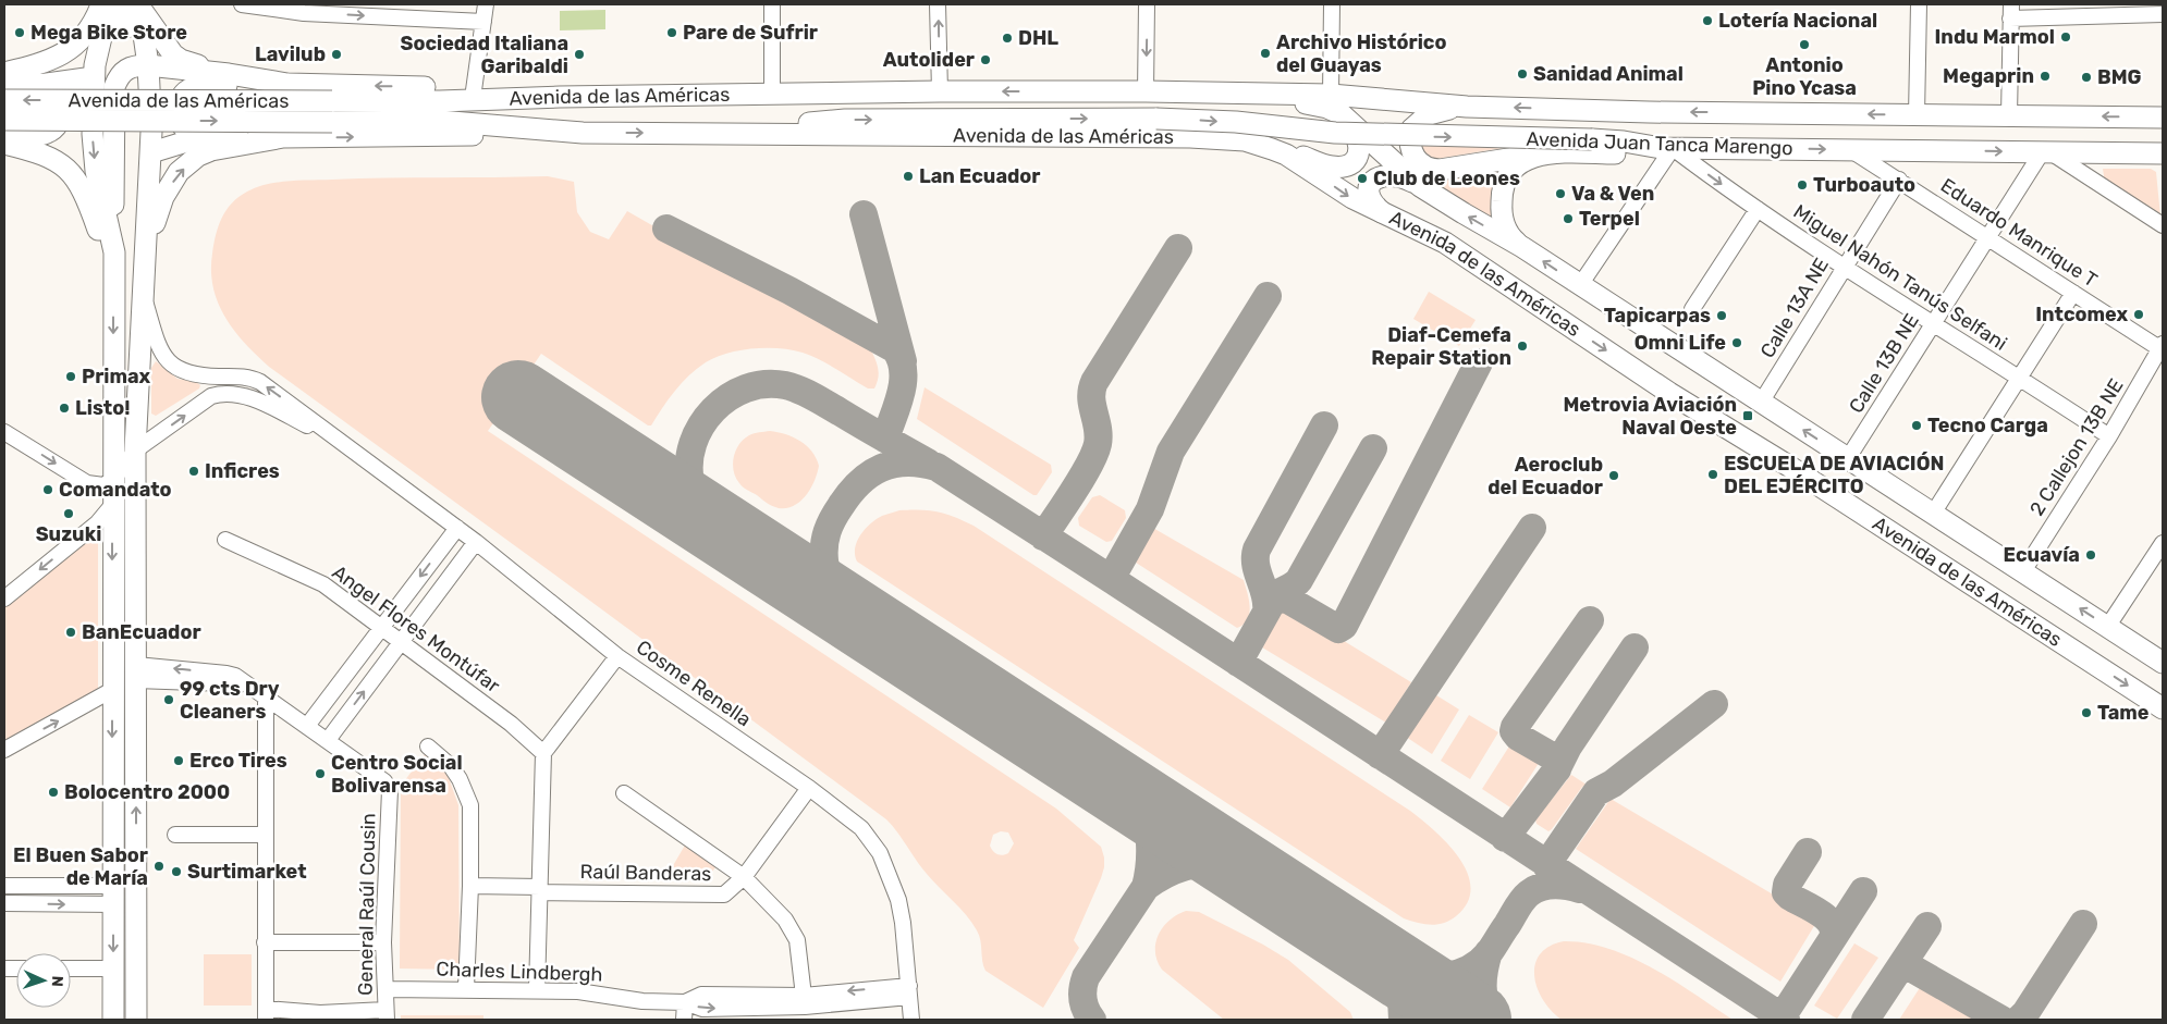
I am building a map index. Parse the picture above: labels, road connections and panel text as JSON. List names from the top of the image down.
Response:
{
  "streets": {
    "main road": ["Avenida de las Américas", "Avenida Juan Tanca Marengo"],
    "street": [
      "Eduardo Manrique T",
      "Miguel Nahón Tanús Selfani",
      "Calle 13A NE",
      "Calle 13B NE",
      "2 Callejon 13B NE",
      "Angel Flores Montúfar",
      "Cosme Renella",
      "Raúl Banderas",
      "General Raúl Cousin",
      "Charles Lindbergh"
    ]
  },
  "crossings": [
    ["Avenida de las Américas", "Avenida Juan Tanca Marengo"],
    ["Avenida de las Américas", "Calle 13A NE"],
    ["Avenida de las Américas", "Calle 13B NE"],
    ["Avenida de las Américas", "2 Callejon 13B NE"],
    ["Avenida Juan Tanca Marengo", "Eduardo Manrique T"],
    ["Avenida Juan Tanca Marengo", "Miguel Nahón Tanús Selfani"],
    ["Avenida Juan Tanca Marengo", "Calle 13B NE"],
    ["Eduardo Manrique T", "Calle 13A NE"],
    ["Eduardo Manrique T", "Calle 13B NE"],
    ["Eduardo Manrique T", "2 Callejon 13B NE"],
    ["Miguel Nahón Tanús Selfani", "Calle 13A NE"],
    ["Miguel Nahón Tanús Selfani", "Calle 13B NE"],
    ["Miguel Nahón Tanús Selfani", "2 Callejon 13B NE"],
    ["Cosme Renella", "Raúl Banderas"],
    ["Cosme Renella", "Charles Lindbergh"],
    ["General Raúl Cousin", "Charles Lindbergh"]
  ],
  "places": {
    "other": [
      "Lotería Nacional",
      "Mega Bike Store",
      "Pare de Sufrir",
      "Indu Marmol",
      "DHL",
      "Antonio Pino Ycasa",
      "Archivo Histórico del Guayas",
      "Lavilub",
      "Sociedad Italiana Garibaldi",
      "Autolider",
      "Sanidad Animal",
      "Megaprin",
      "BMG",
      "Lan Ecuador",
      "Club de Leones",
      "Turboauto",
      "Va & Ven",
      "Terpel",
      "Intcomex",
      "Tapicarpas",
      "Omni Life",
      "Diaf-Cemefa Repair Station",
      "Primax",
      "Listo!",
      "Tecno Carga",
      "Inficres",
      "ESCUELA DE AVIACIÓN DEL EJÉRCITO",
      "Aeroclub del Ecuador",
      "Comandato",
      "Suzuki",
      "Ecuavía",
      "BanEcuador",
      "99 cts Dry Cleaners",
      "Tame",
      "Erco Tires",
      "Centro Social Bolivarensa",
      "Bolocentro 2000",
      "El Buen Sabor de María",
      "Surtimarket"
    ],
    "transit": ["Metrovia Aviación Naval Oeste"]
  },
  "north": "right"
}
